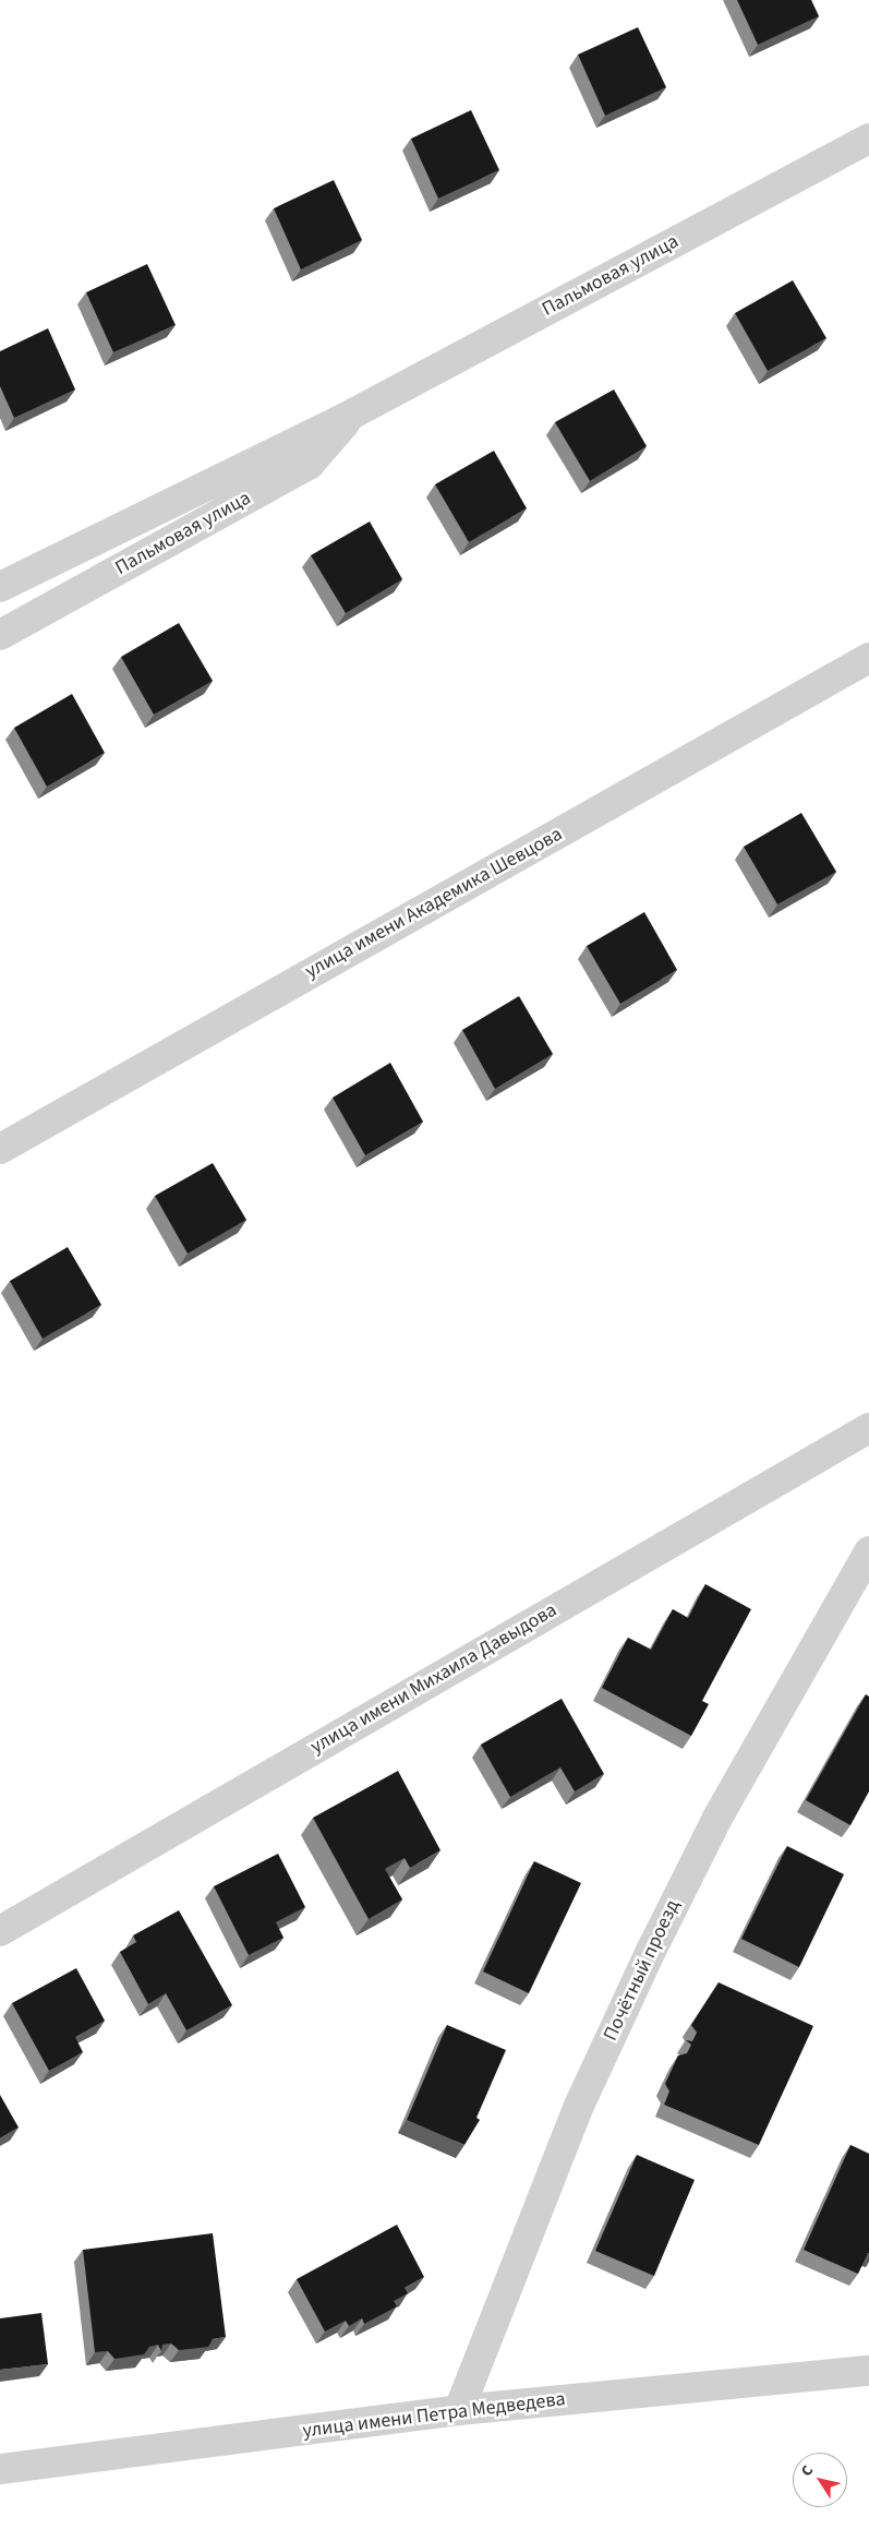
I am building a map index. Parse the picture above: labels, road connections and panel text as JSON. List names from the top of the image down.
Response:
{
  "streets": {
    "street": [
      "Пальмовая улица",
      "улица имени Академика Шевцова",
      "улица имени Михаила Давыдова",
      "Почётный проезд",
      "улица имени Петра Медведева"
    ]
  },
  "crossings": [
    ["Почётный проезд", "улица имени Петра Медведева"]
  ],
  "north": "top left"
}
